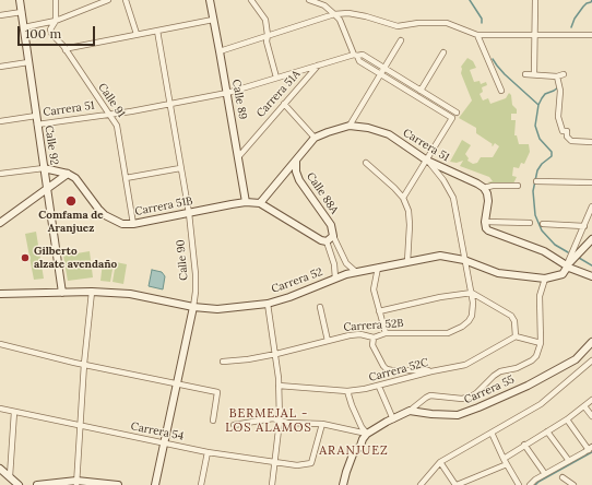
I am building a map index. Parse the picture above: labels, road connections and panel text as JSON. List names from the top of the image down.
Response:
{
  "streets": {
    "street": [
      "Carrera 51A",
      "Calle 89",
      "Calle 91",
      "Carrera 51",
      "Calle 92",
      "Calle 88A",
      "Carrera 51B",
      "Calle 90",
      "Carrera 52",
      "Carrera 52B",
      "Carrera 52C",
      "Carrera 55",
      "Carrera 54"
    ]
  },
  "crossings": [
    ["Carrera 51A", "Calle 89"],
    ["Carrera 51A", "Carrera 51"],
    ["Calle 89", "Carrera 51"],
    ["Calle 89", "Carrera 51B"],
    ["Calle 91", "Carrera 51"],
    ["Calle 91", "Carrera 51B"],
    ["Carrera 51", "Calle 92"],
    ["Carrera 51", "Calle 90"],
    ["Carrera 51", "Carrera 52B"],
    ["Calle 92", "Carrera 52"],
    ["Calle 88A", "Carrera 52"],
    ["Carrera 51B", "Calle 90"],
    ["Calle 90", "Carrera 52"],
    ["Calle 90", "Carrera 54"],
    ["Carrera 52", "Carrera 52B"]
  ],
  "districts": ["BERMEJAL - LOS ALAMOS", "ARANJUEZ"],
  "places": ["Comfama de Aranjuez", "Gilberto alzate avendaño"],
  "scale_bar": "100 m"
}
